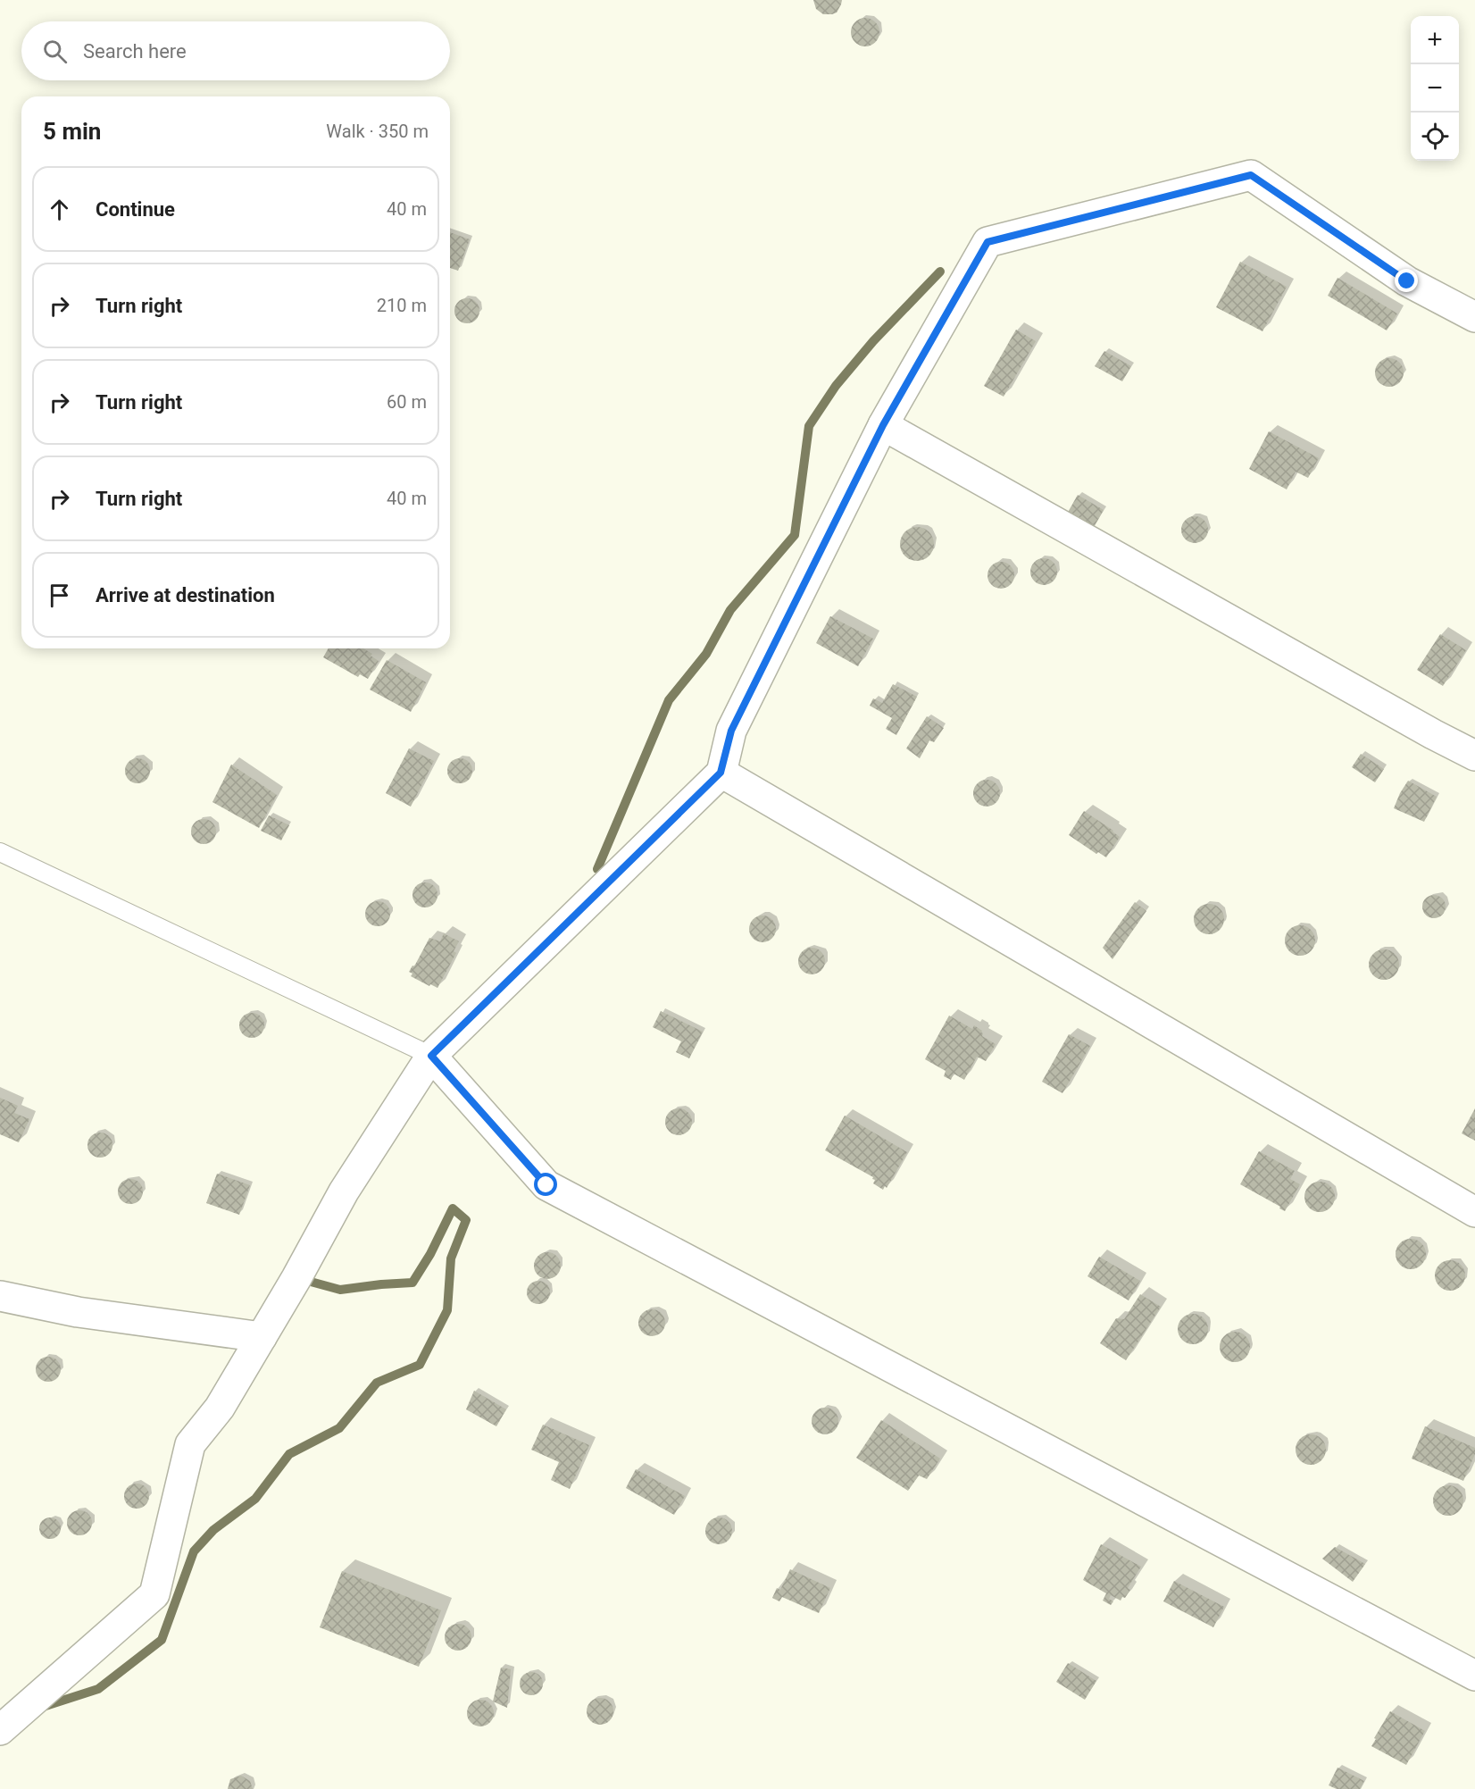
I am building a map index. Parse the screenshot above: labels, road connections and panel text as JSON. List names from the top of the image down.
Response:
{
  "page": {
    "map_buttons": ["+", "−"],
    "search": "Search here",
    "heading": ["5 min", "Walk · 350 m"],
    "list": [
      ["Continue", "40 m"],
      ["Turn right", "210 m"],
      ["Turn right", "60 m"],
      ["Turn right", "40 m"],
      "Arrive at destination"
    ]
  }
}
